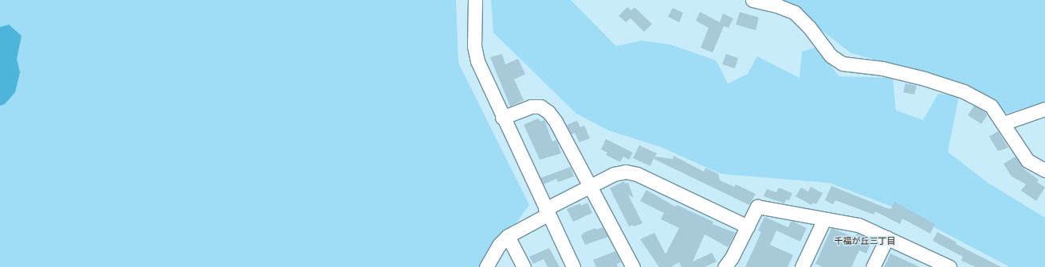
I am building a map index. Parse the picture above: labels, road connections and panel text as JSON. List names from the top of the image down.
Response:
{
  "districts": ["千福が丘三丁目"]
}
